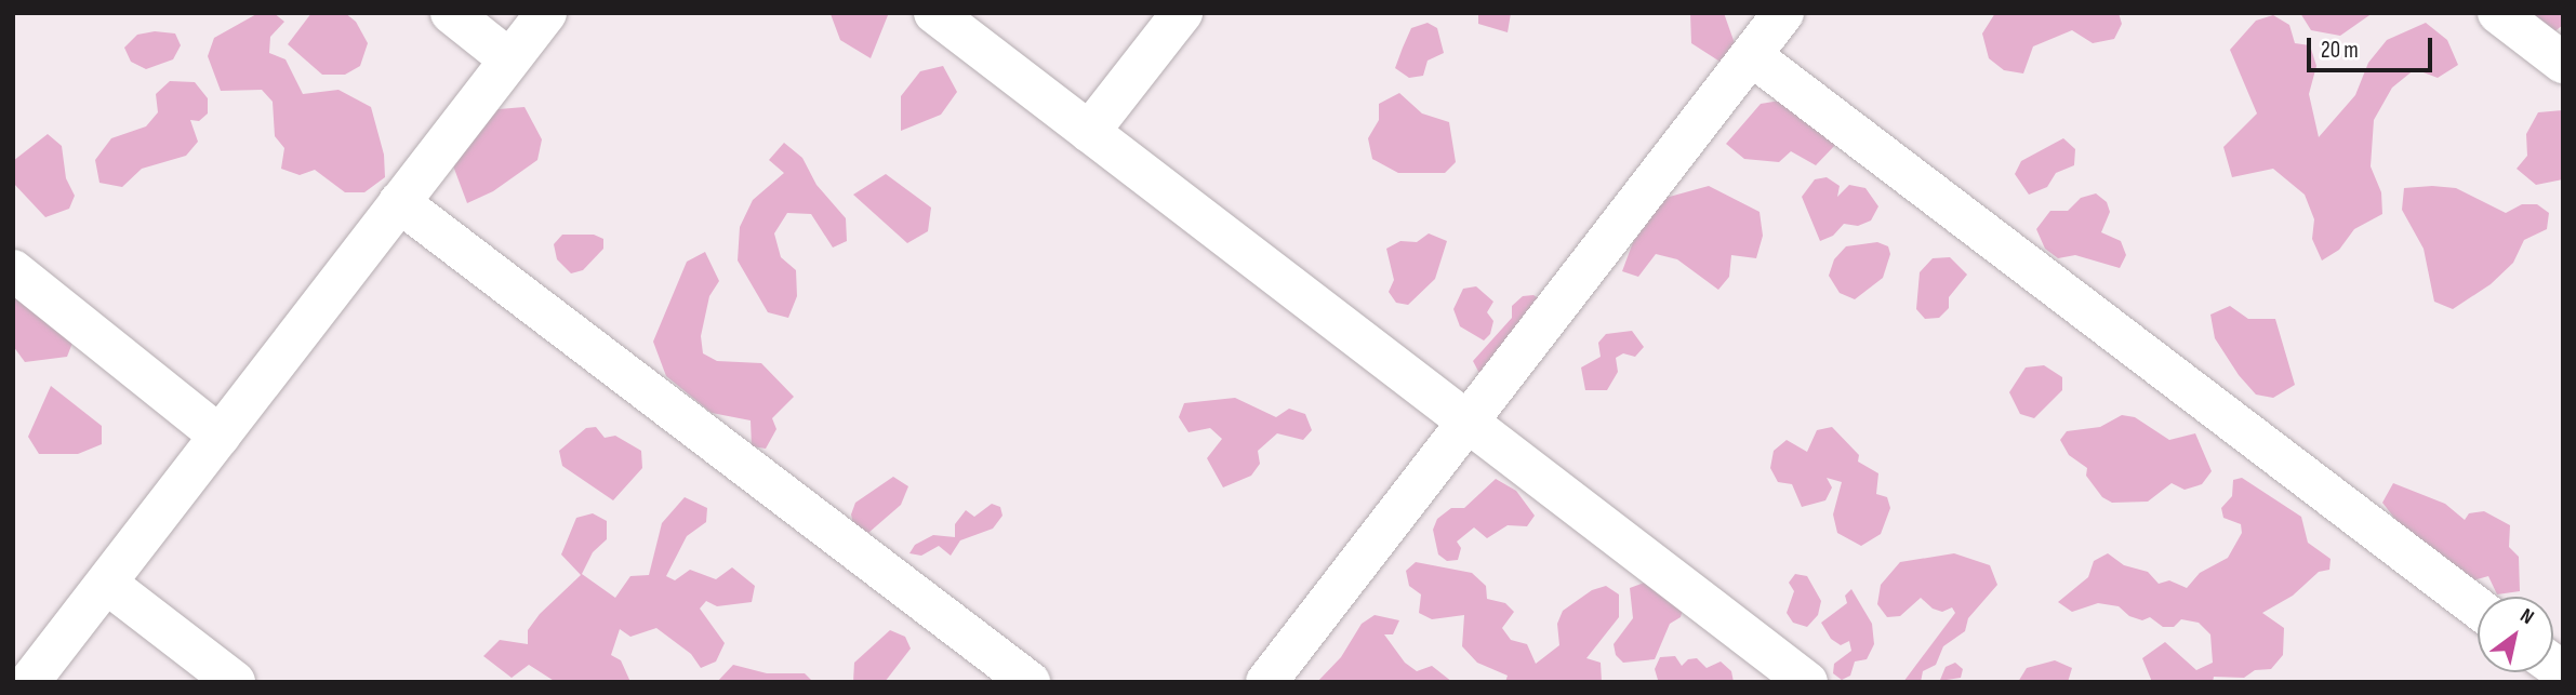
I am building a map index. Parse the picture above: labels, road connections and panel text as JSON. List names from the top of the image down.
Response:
{
  "scale_bar": "20 m",
  "north": "top right"
}
